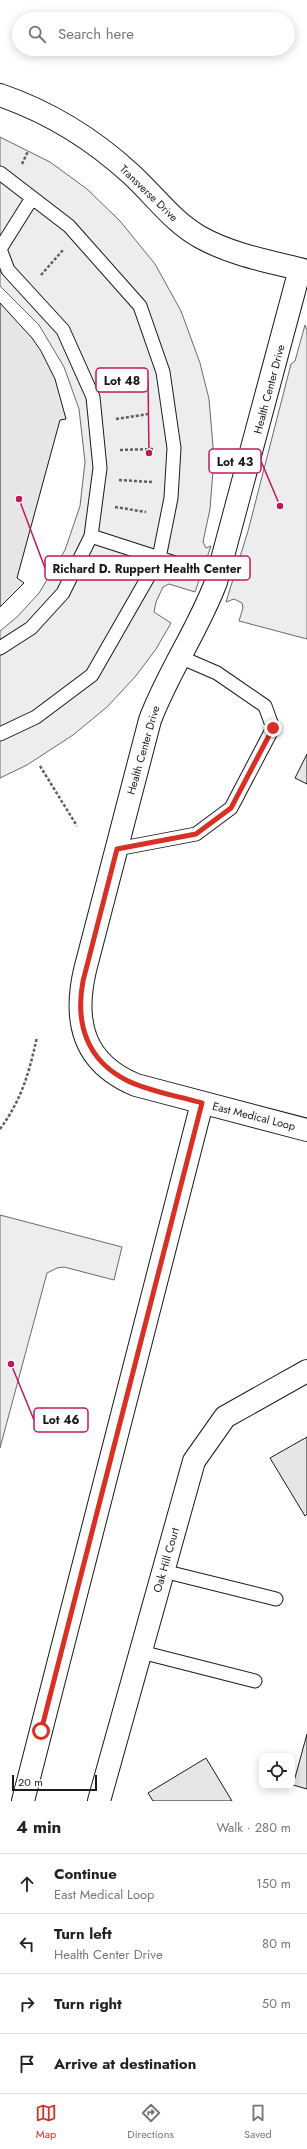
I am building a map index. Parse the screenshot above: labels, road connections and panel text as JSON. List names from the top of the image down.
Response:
{
  "streets": {
    "street": [
      "Transverse Drive",
      "Health Center Drive",
      "East Medical Loop",
      "Oak Hill Court"
    ]
  },
  "crossings": [
    ["Transverse Drive", "Health Center Drive"],
    ["Health Center Drive", "East Medical Loop"]
  ],
  "places": [
    "Lot 48",
    "Richard D. Ruppert Health Center",
    "Lot 43",
    "Lot 46"
  ],
  "scale_bar": "20 m",
  "page": {
    "search": "Search here",
    "scale": "20 m",
    "heading": ["4 min", "Walk · 280 m"],
    "list": [
      ["Continue", "East Medical Loop", "150 m"],
      ["Turn left", "Health Center Drive", "80 m"],
      ["Turn right", "50 m"],
      "Arrive at destination"
    ],
    "nav": ["Map", "Directions", "Saved"]
  }
}
